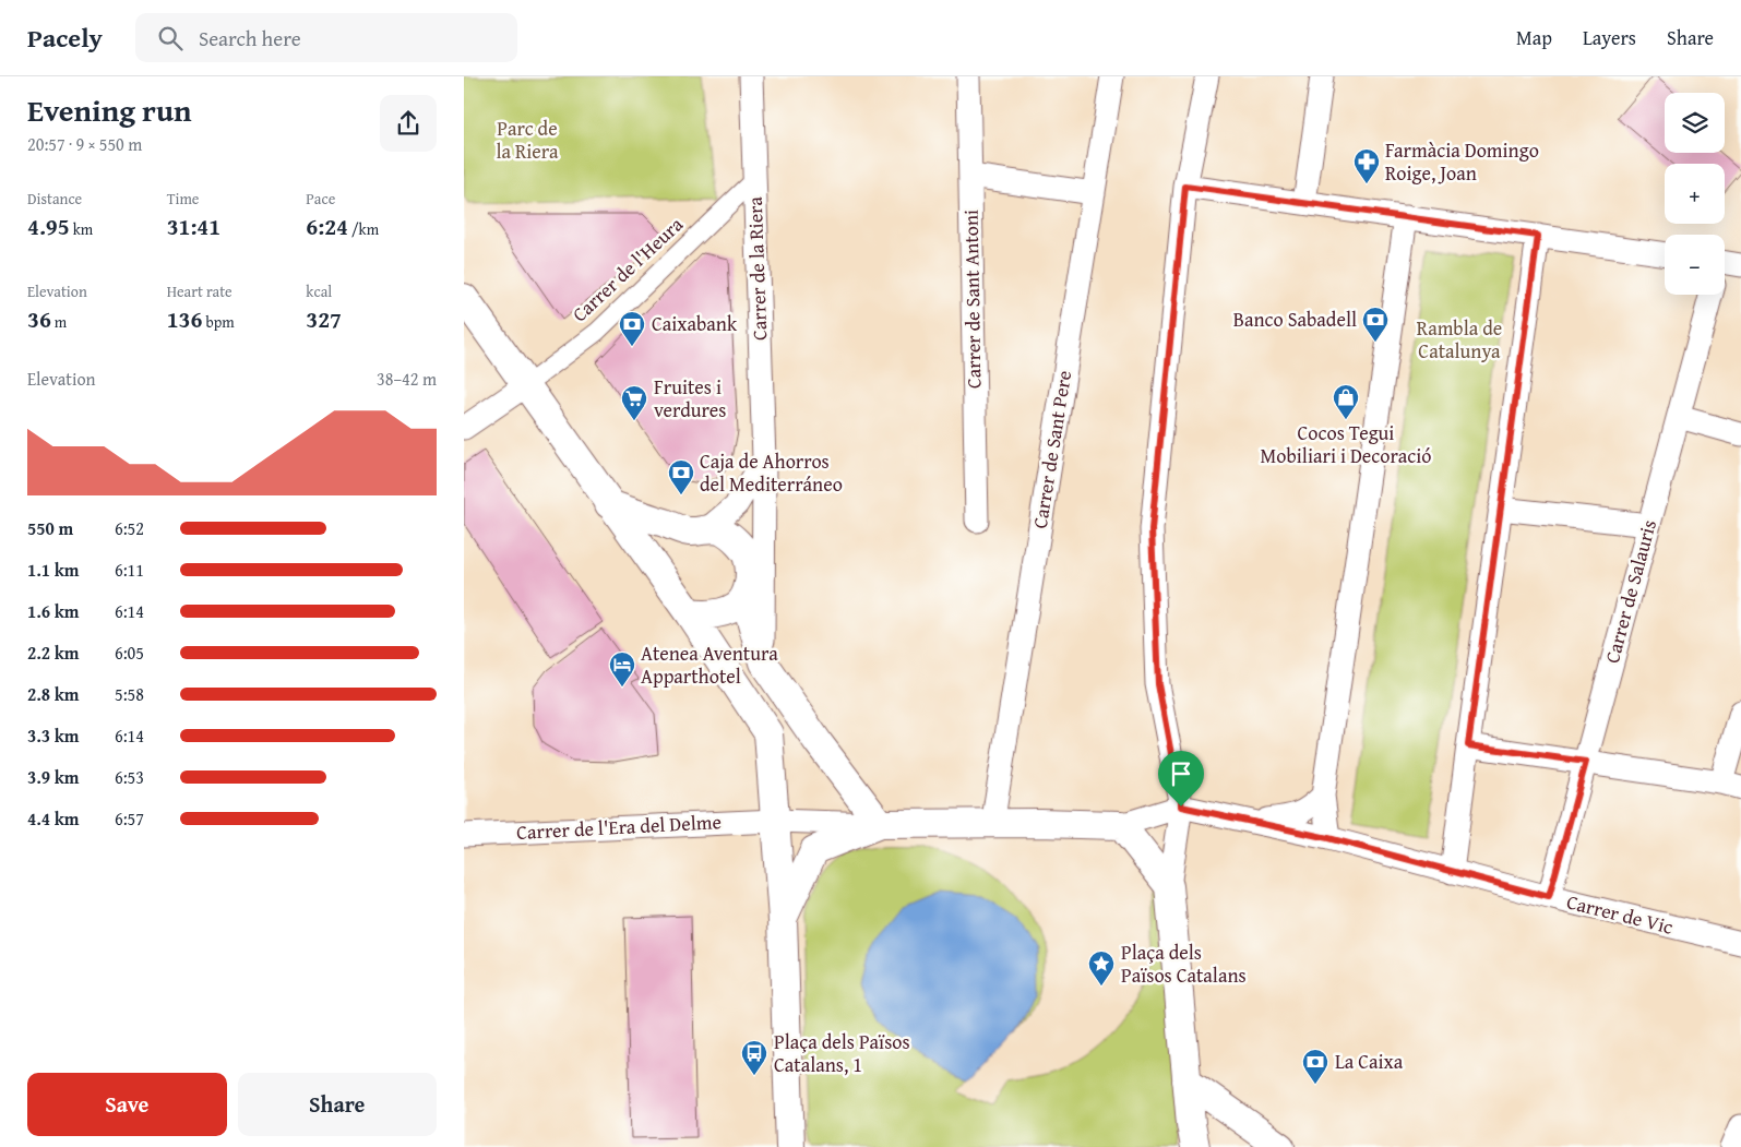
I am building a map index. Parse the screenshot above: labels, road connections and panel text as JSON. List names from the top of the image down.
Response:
{
  "streets": {
    "street": [
      "Carrer de la Riera",
      "Carrer de l'Heura",
      "Carrer de Sant Antoni",
      "Carrer de Sant Pere",
      "Carrer de Salauris",
      "Carrer de l'Era del Delme",
      "Carrer de Vic"
    ]
  },
  "crossings": [
    ["Carrer de la Riera", "Carrer de l'Heura"],
    ["Carrer de Salauris", "Carrer de Vic"]
  ],
  "parks": ["Parc de la Riera", "Rambla de Catalunya"],
  "places": {
    "pharmacy": ["Farmàcia Domingo Roige, Joan"],
    "bank": [
      "Banco Sabadell",
      "Caixabank",
      "Caja de Ahorros del Mediterráneo",
      "La Caixa"
    ],
    "shop": ["Cocos Tegui Mobiliari i Decoració"],
    "supermarket": ["Fruites i verdures"],
    "hotel": ["Atenea Aventura Apparthotel"],
    "place": ["Plaça dels Països Catalans"],
    "bus stop": ["Plaça dels Països Catalans, 1"]
  },
  "page": {
    "header": "Pacely",
    "search": "Search here",
    "nav": ["Map", "Layers", "Share"],
    "heading": ["Evening run", "20:57 · 9 × 550 m"],
    "map_buttons": ["+", "−"],
    "stats": [
      ["Distance", "4.95 km"],
      ["Time", "31:41"],
      ["Pace", "6:24 /km"],
      ["Elevation", "36 m"],
      ["Heart rate", "136 bpm"],
      ["kcal", "327"]
    ],
    "chart": ["Elevation", "38–42 m"],
    "list": [
      {
        "name": "550 m",
        "note": "6:52"
      },
      {
        "name": "1.1 km",
        "note": "6:11"
      },
      {
        "name": "1.6 km",
        "note": "6:14"
      },
      {
        "name": "2.2 km",
        "note": "6:05"
      },
      {
        "name": "2.8 km",
        "note": "5:58"
      },
      {
        "name": "3.3 km",
        "note": "6:14"
      },
      {
        "name": "3.9 km",
        "note": "6:53"
      },
      {
        "name": "4.4 km",
        "note": "6:57"
      }
    ],
    "buttons": ["Save", "Share"]
  }
}
